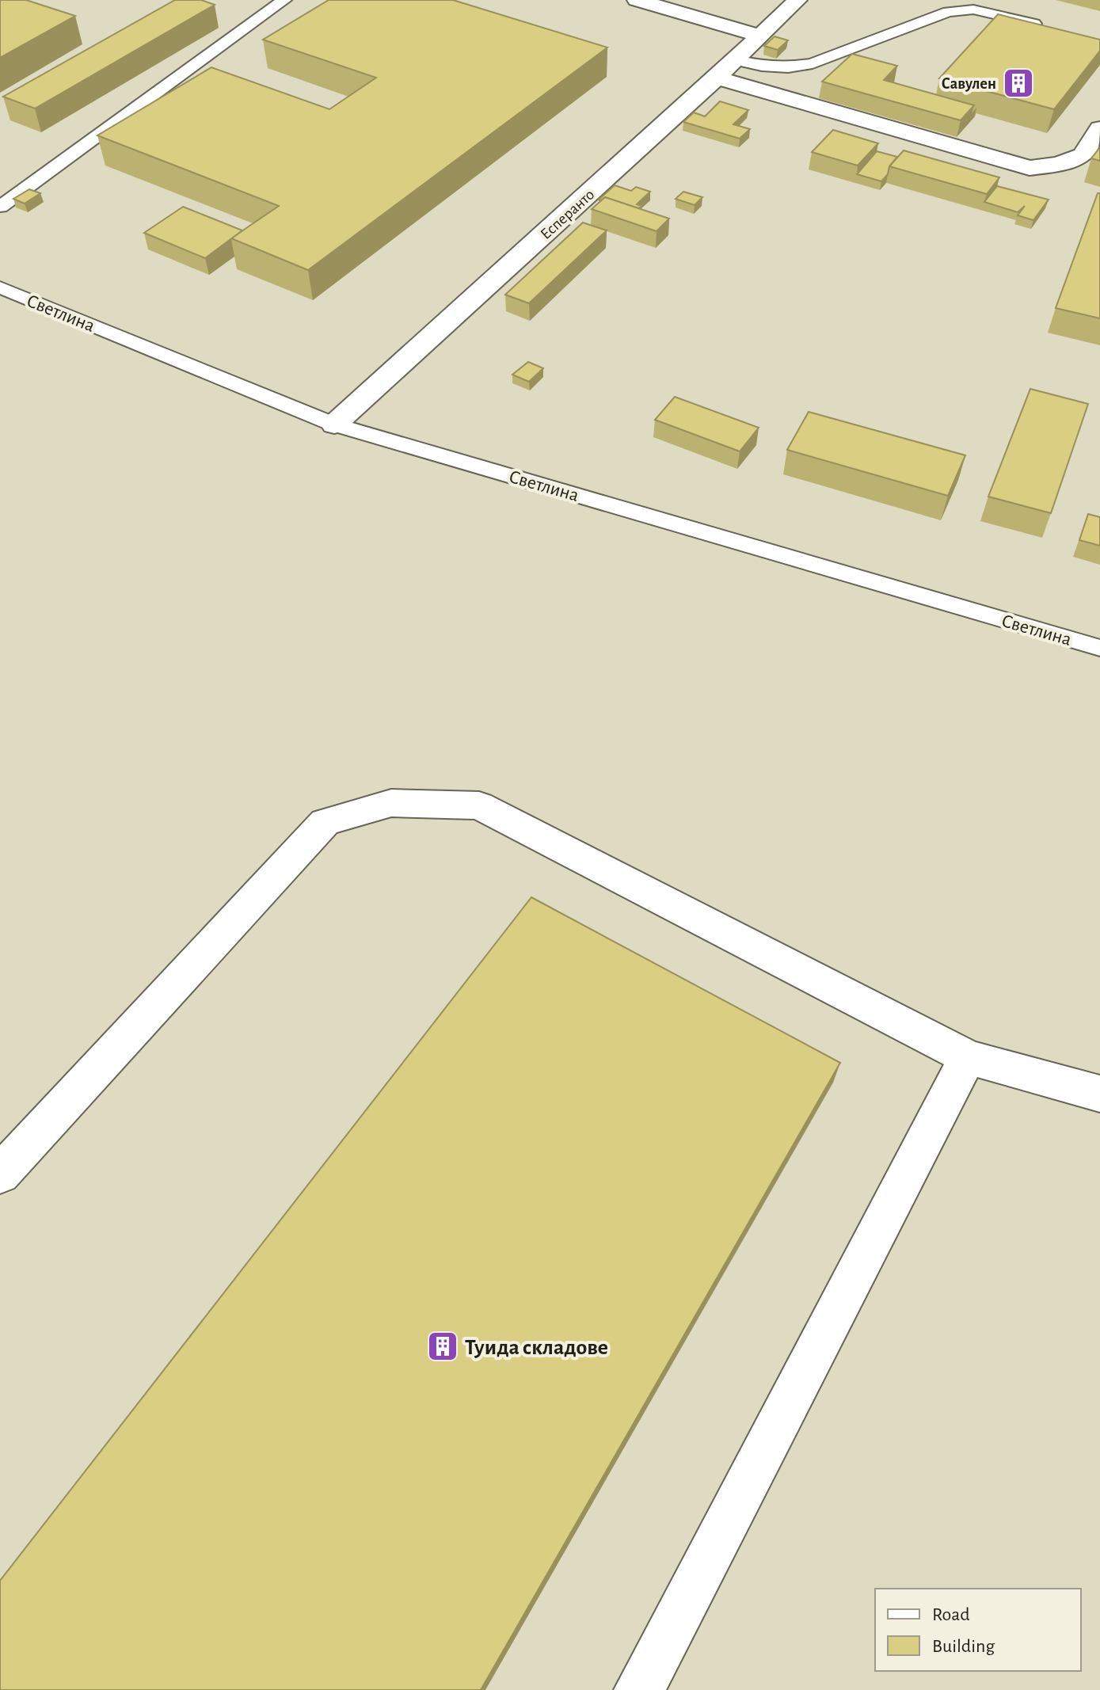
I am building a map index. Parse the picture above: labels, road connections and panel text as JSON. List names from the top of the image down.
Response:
{
  "streets": {
    "street": ["Есперанто"],
    "lane": ["Светлина"]
  },
  "crossings": [
    ["Есперанто", "Светлина"]
  ],
  "places": {
    "building": ["Савулен", "Туида складове"]
  },
  "legend": ["Road", "Building"]
}
